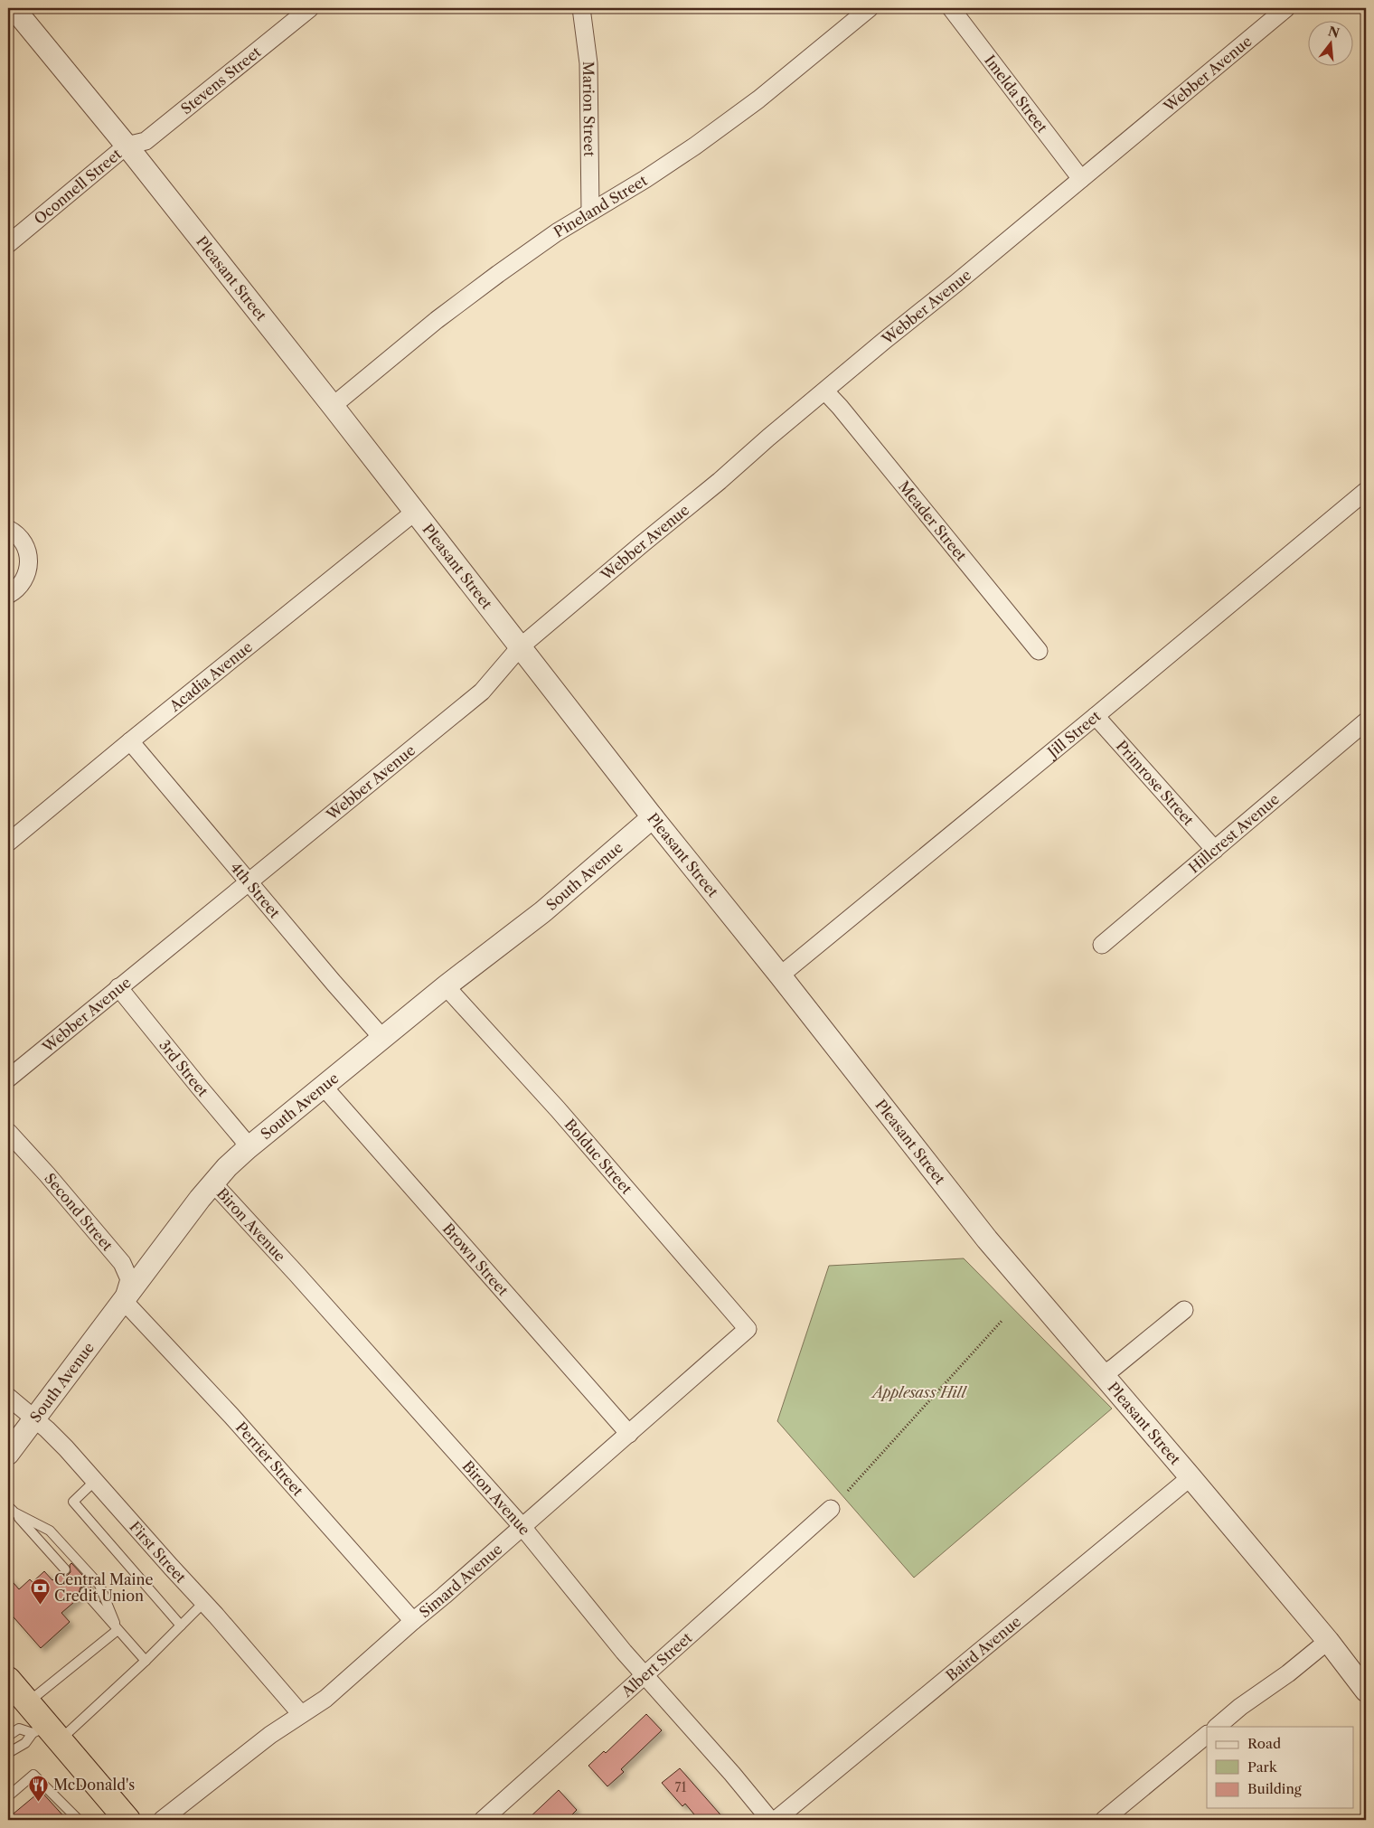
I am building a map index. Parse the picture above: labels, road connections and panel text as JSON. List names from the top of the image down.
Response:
{
  "streets": {
    "street": [
      "Webber Avenue",
      "Stevens Street",
      "Imelda Street",
      "Marion Street",
      "Oconnell Street",
      "Pineland Street",
      "Pleasant Street",
      "Meader Street",
      "Acadia Avenue",
      "Jill Street",
      "Primrose Street",
      "Hillcrest Avenue",
      "South Avenue",
      "4th Street",
      "3rd Street",
      "Bolduc Street",
      "Second Street",
      "Biron Avenue",
      "Brown Street",
      "Perrier Street",
      "First Street",
      "Simard Avenue",
      "Baird Avenue",
      "Albert Street"
    ]
  },
  "crossings": [
    ["Webber Avenue", "Imelda Street"],
    ["Webber Avenue", "Pleasant Street"],
    ["Webber Avenue", "Meader Street"],
    ["Webber Avenue", "4th Street"],
    ["Webber Avenue", "3rd Street"],
    ["Stevens Street", "Oconnell Street"],
    ["Stevens Street", "Pleasant Street"],
    ["Marion Street", "Pineland Street"],
    ["Oconnell Street", "Pleasant Street"],
    ["Pineland Street", "Pleasant Street"],
    ["Pleasant Street", "Acadia Avenue"],
    ["Pleasant Street", "Jill Street"],
    ["Pleasant Street", "South Avenue"],
    ["Pleasant Street", "Baird Avenue"],
    ["Acadia Avenue", "4th Street"],
    ["Jill Street", "Primrose Street"],
    ["Primrose Street", "Hillcrest Avenue"],
    ["South Avenue", "4th Street"],
    ["South Avenue", "3rd Street"],
    ["South Avenue", "Bolduc Street"],
    ["South Avenue", "Second Street"],
    ["South Avenue", "Biron Avenue"],
    ["South Avenue", "Brown Street"],
    ["South Avenue", "Perrier Street"],
    ["South Avenue", "First Street"],
    ["Bolduc Street", "Simard Avenue"],
    ["Second Street", "Perrier Street"],
    ["Biron Avenue", "Simard Avenue"],
    ["Biron Avenue", "Albert Street"],
    ["Brown Street", "Simard Avenue"],
    ["Perrier Street", "Simard Avenue"],
    ["First Street", "Simard Avenue"]
  ],
  "parks": ["Applesass Hill"],
  "places": {
    "bank": ["Central Maine Credit Union"],
    "restaurant": ["McDonald's"]
  },
  "house_numbers": ["71"],
  "legend": ["Road", "Park", "Building"],
  "north": "top"
}
